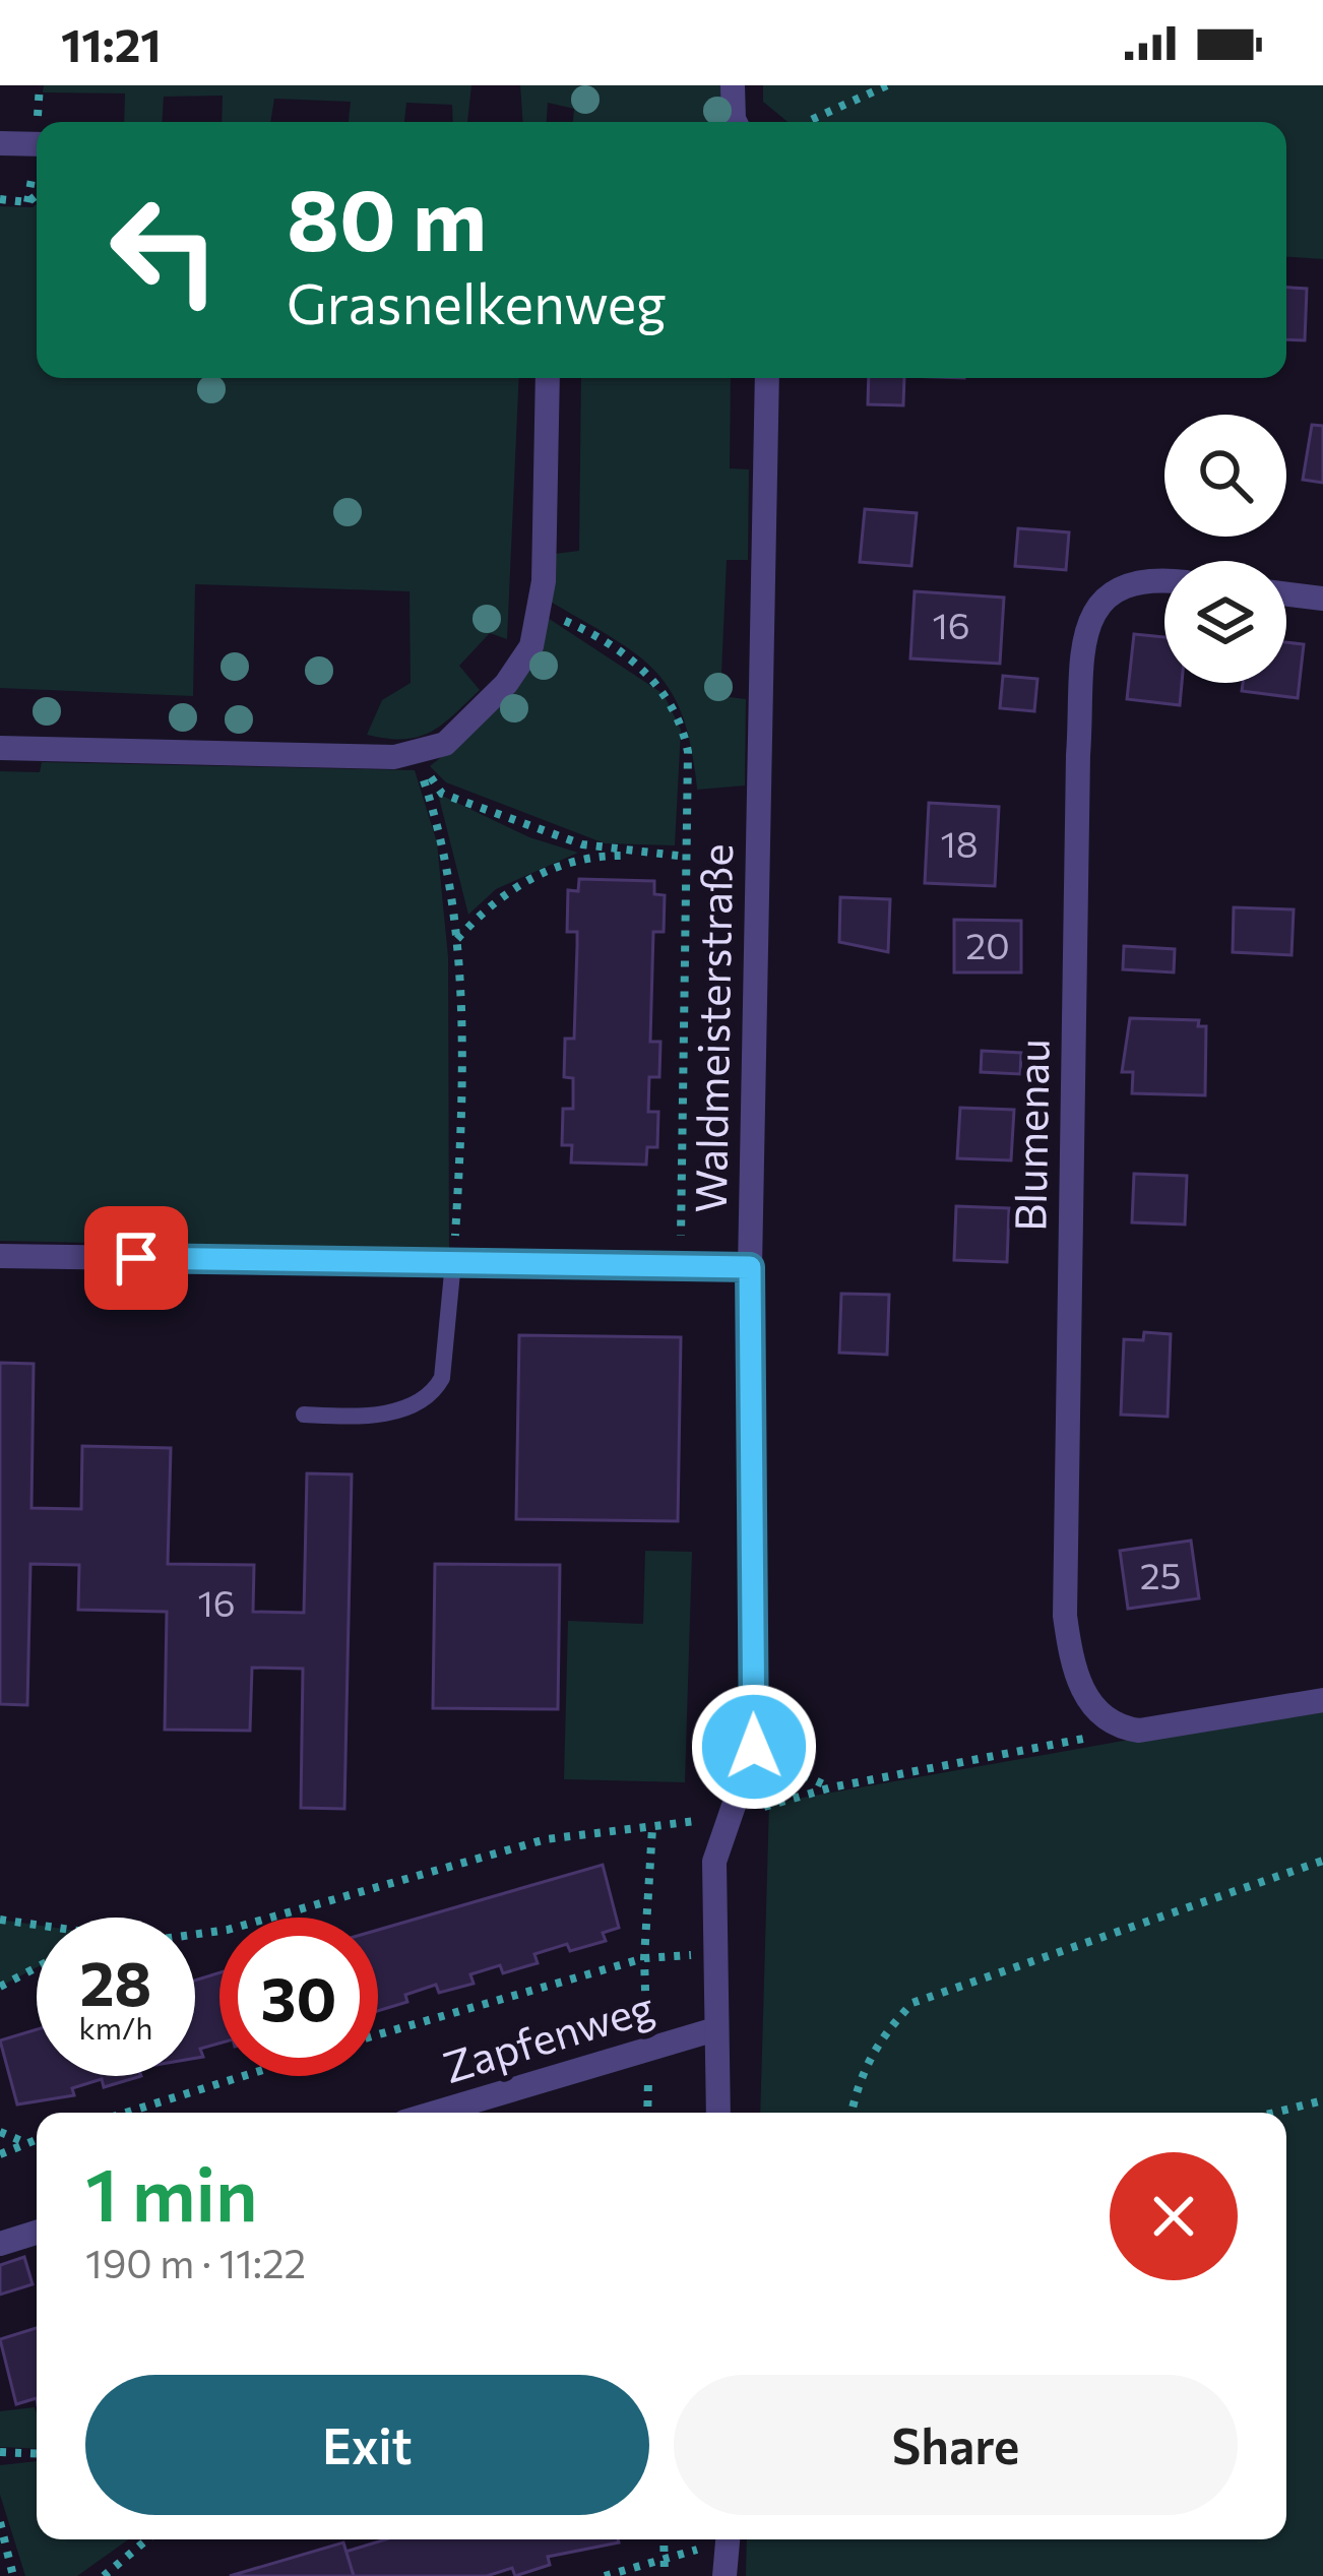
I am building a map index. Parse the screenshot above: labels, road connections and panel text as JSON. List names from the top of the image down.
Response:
{
  "streets": {
    "street": ["Waldmeisterstraße", "Blumenau", "Zapfenweg"]
  },
  "crossings": [
    ["Waldmeisterstraße", "Zapfenweg"]
  ],
  "house_numbers": [
    "16",
    "18",
    "20",
    "25",
    "16"
  ],
  "page": {
    "status": "11:21",
    "turn": ["80 m", "Grasnelkenweg"],
    "speed": "28 km/h",
    "limit": "30",
    "heading": ["1 min", "190 m · 11:22"],
    "buttons": ["Exit", "Share"]
  }
}
